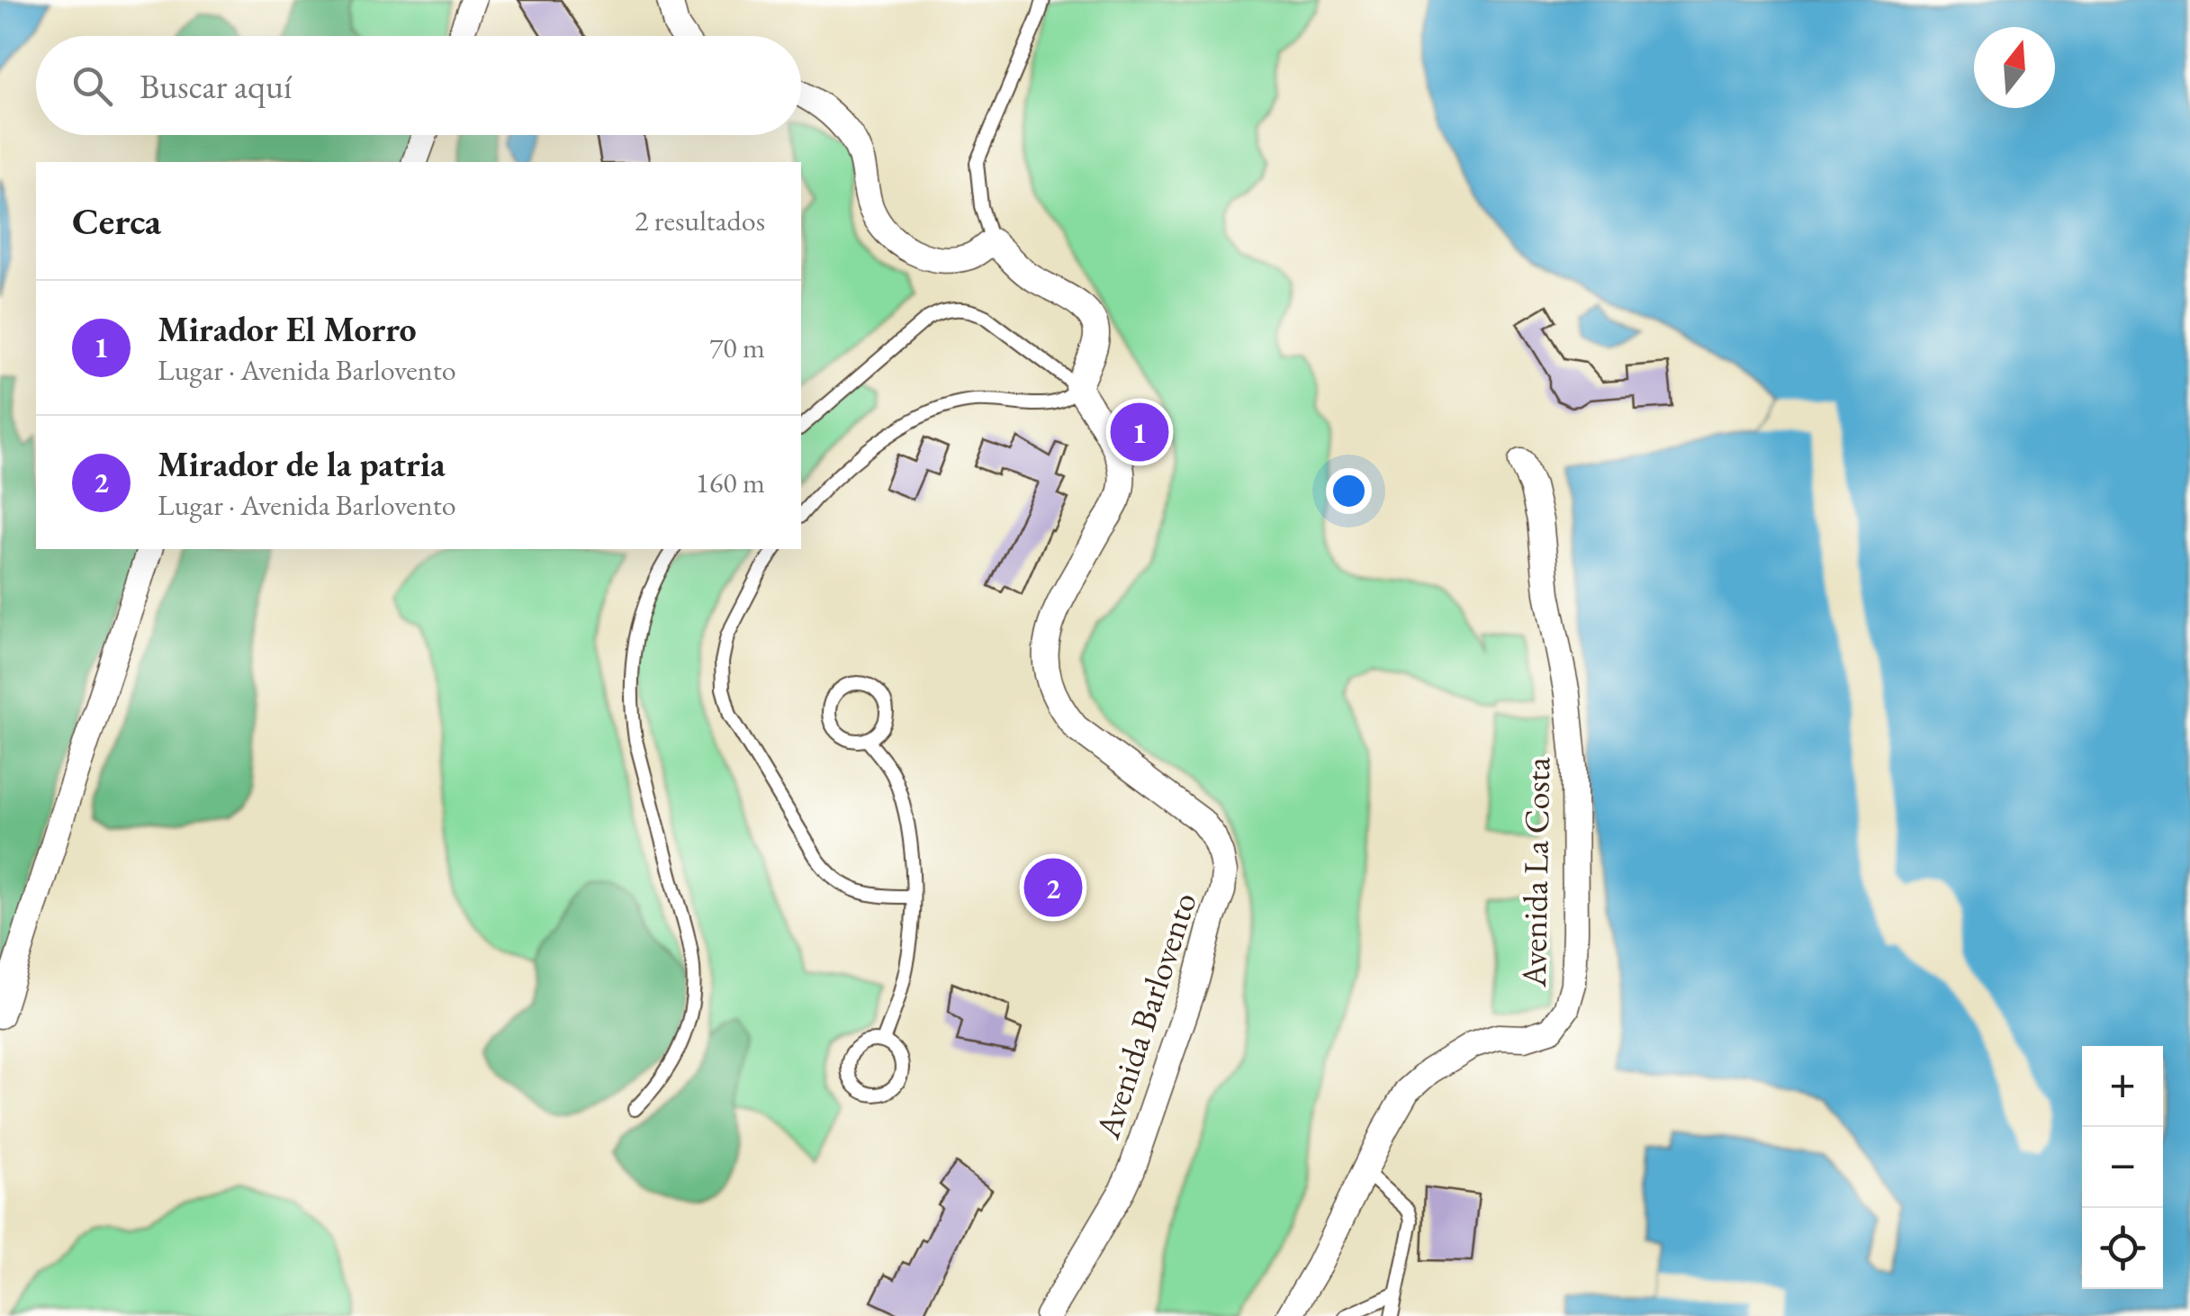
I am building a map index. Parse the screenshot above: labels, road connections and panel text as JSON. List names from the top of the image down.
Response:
{
  "streets": {
    "street": ["Avenida La Costa", "Avenida Barlovento"]
  },
  "north": "top",
  "page": {
    "search": "Buscar aquí",
    "heading": ["Cerca", "2 resultados"],
    "list": [
      {
        "mark": "1",
        "name": "Mirador El Morro",
        "note": "Lugar · Avenida Barlovento",
        "value": "70 m"
      },
      {
        "mark": "2",
        "name": "Mirador de la patria",
        "note": "Lugar · Avenida Barlovento",
        "value": "160 m"
      }
    ],
    "pins": ["1", "2"],
    "map_buttons": ["+", "−"]
  }
}
